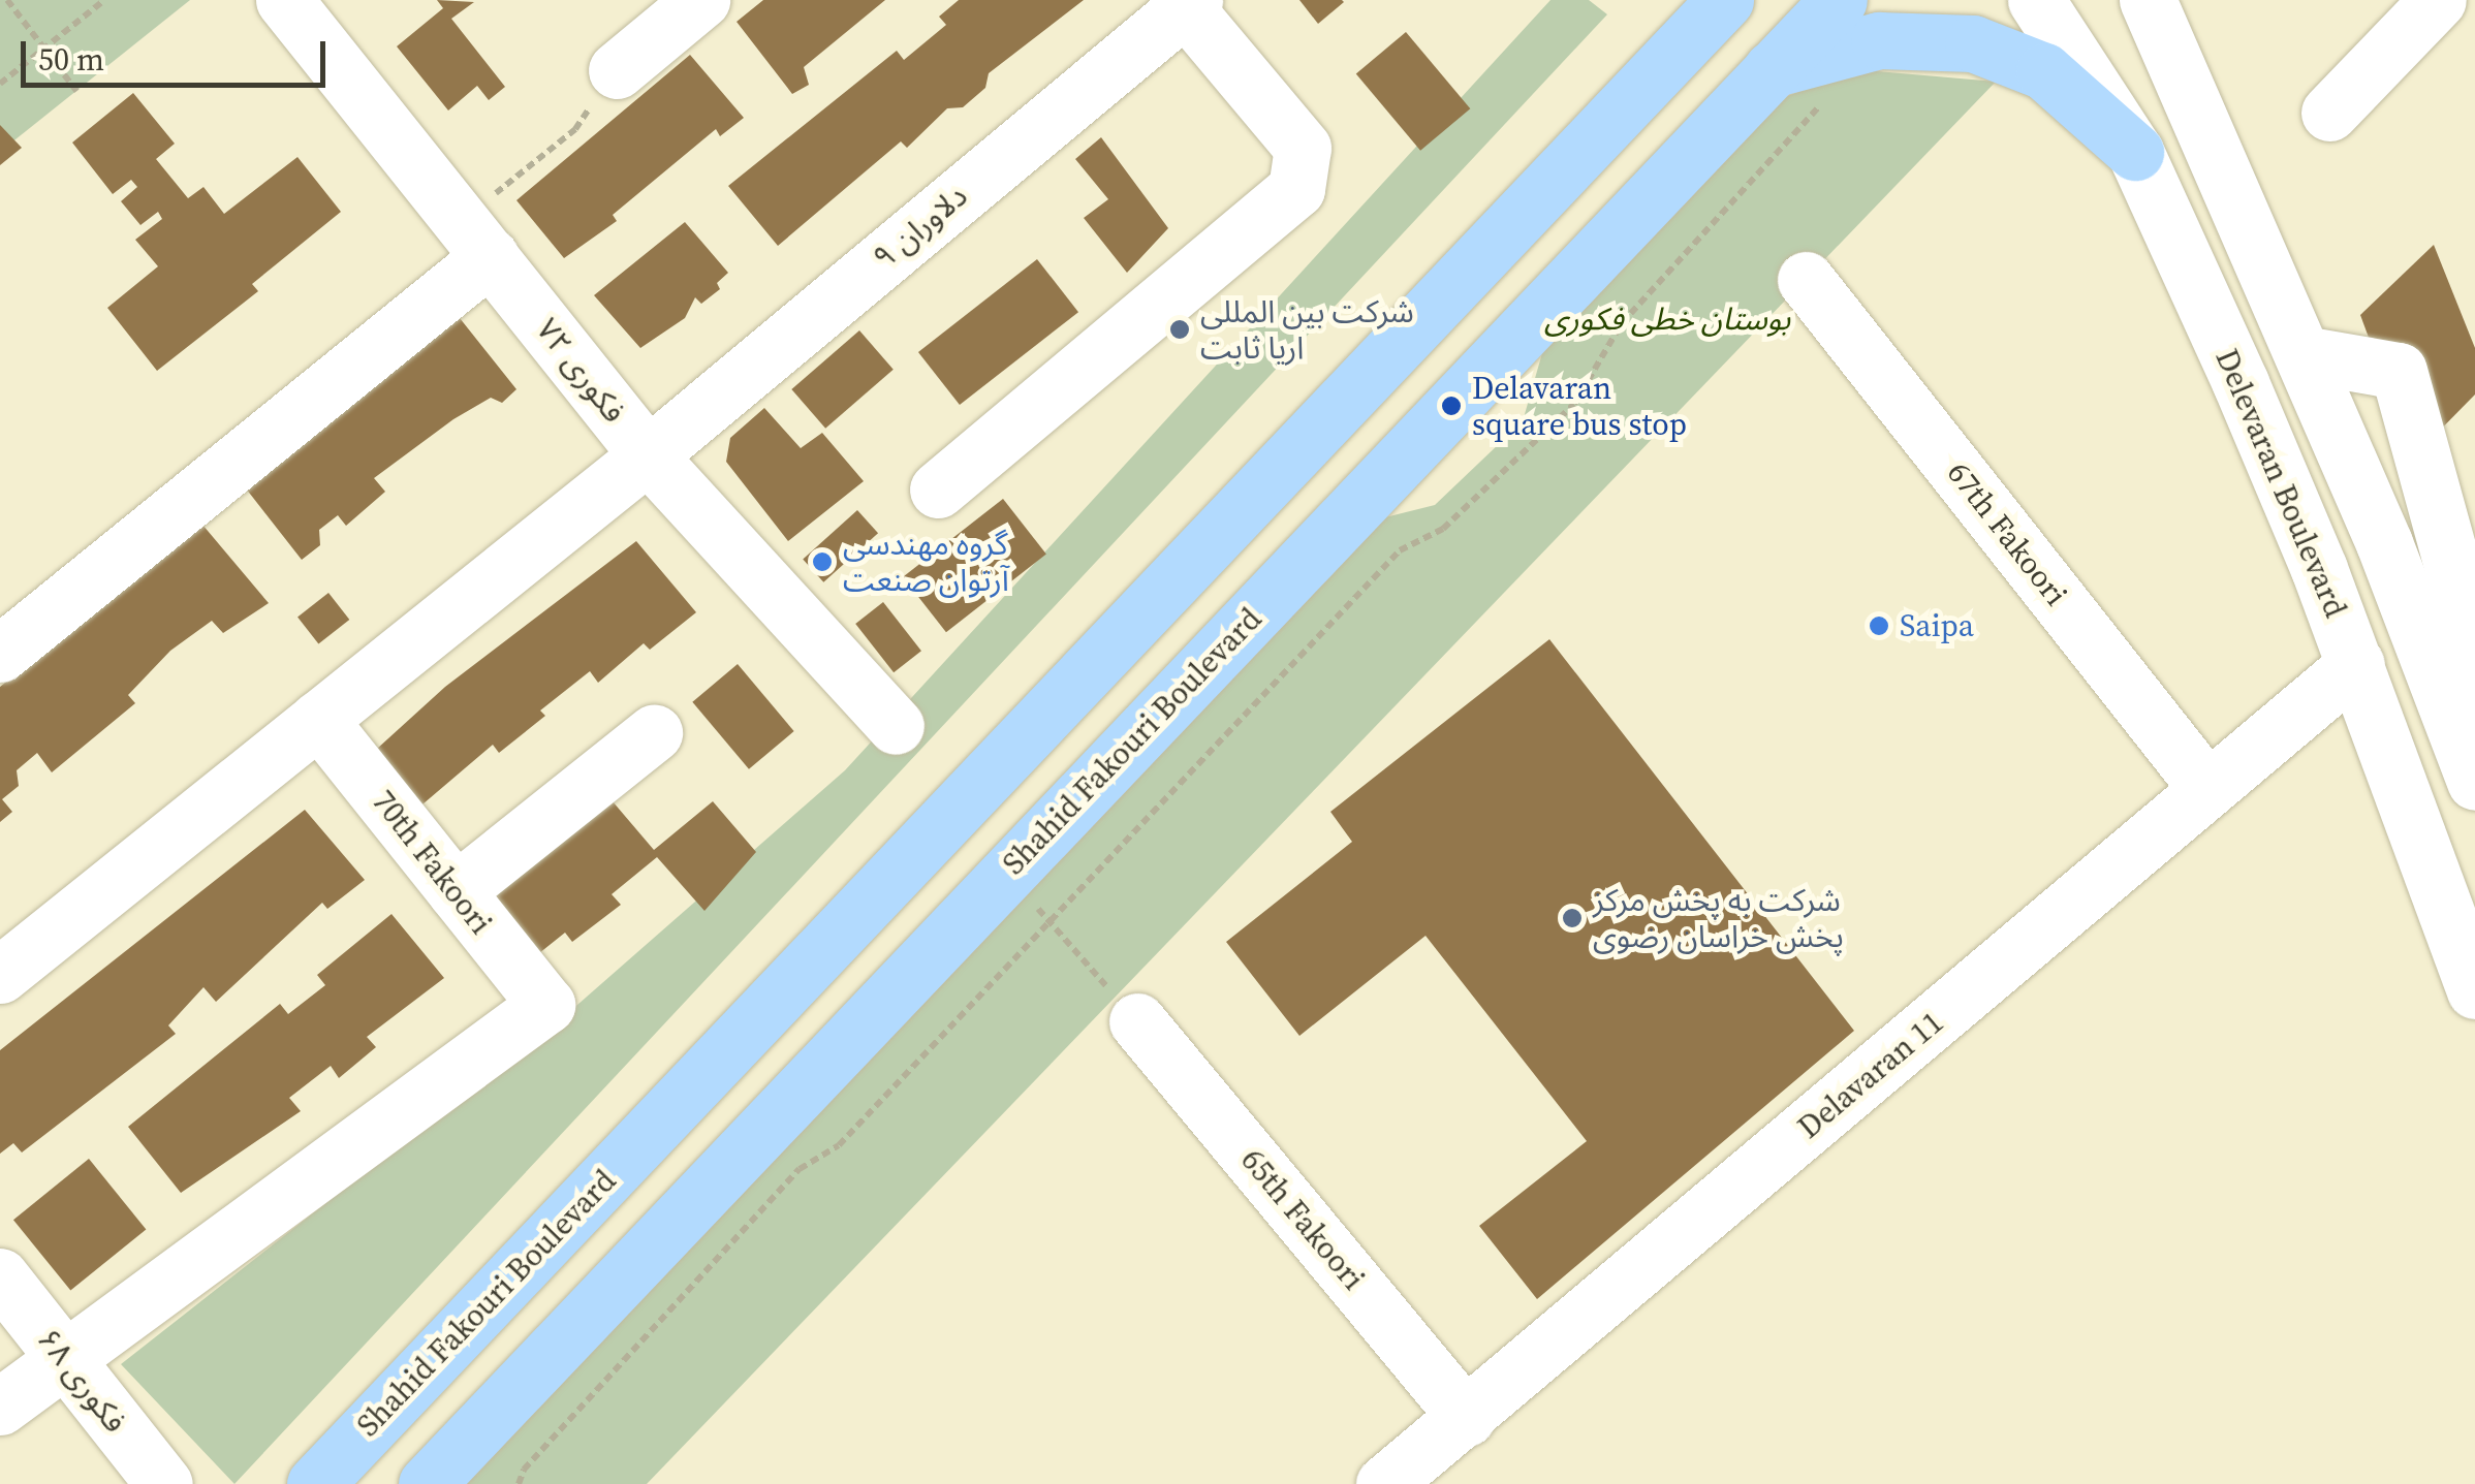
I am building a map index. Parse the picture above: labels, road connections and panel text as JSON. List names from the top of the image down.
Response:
{
  "streets": {
    "main road": ["Shahid Fakouri Boulevard"],
    "street": [
      "دلاوران ۹",
      "فکوری ۷۲",
      "Delevaran Boulevard",
      "67th Fakoori",
      "70th Fakoori",
      "Delavaran 11",
      "65th Fakoori",
      "فکوری ۶۸"
    ]
  },
  "crossings": [
    ["دلاوران ۹", "فکوری ۷۲"],
    ["دلاوران ۹", "70th Fakoori"],
    ["Delevaran Boulevard", "Delavaran 11"],
    ["67th Fakoori", "Delavaran 11"],
    ["70th Fakoori", "فکوری ۶۸"],
    ["Delavaran 11", "65th Fakoori"]
  ],
  "parks": ["بوستان خطی فکوری"],
  "places": [
    "شرکت بین المللی اریا ثابت",
    "Delavaran square bus stop",
    "گروه مهندسی آرتوان صنعت",
    "Saipa",
    "شرکت به پخش مرکز پخش خراسان رضوی"
  ],
  "scale_bar": "50 m"
}
